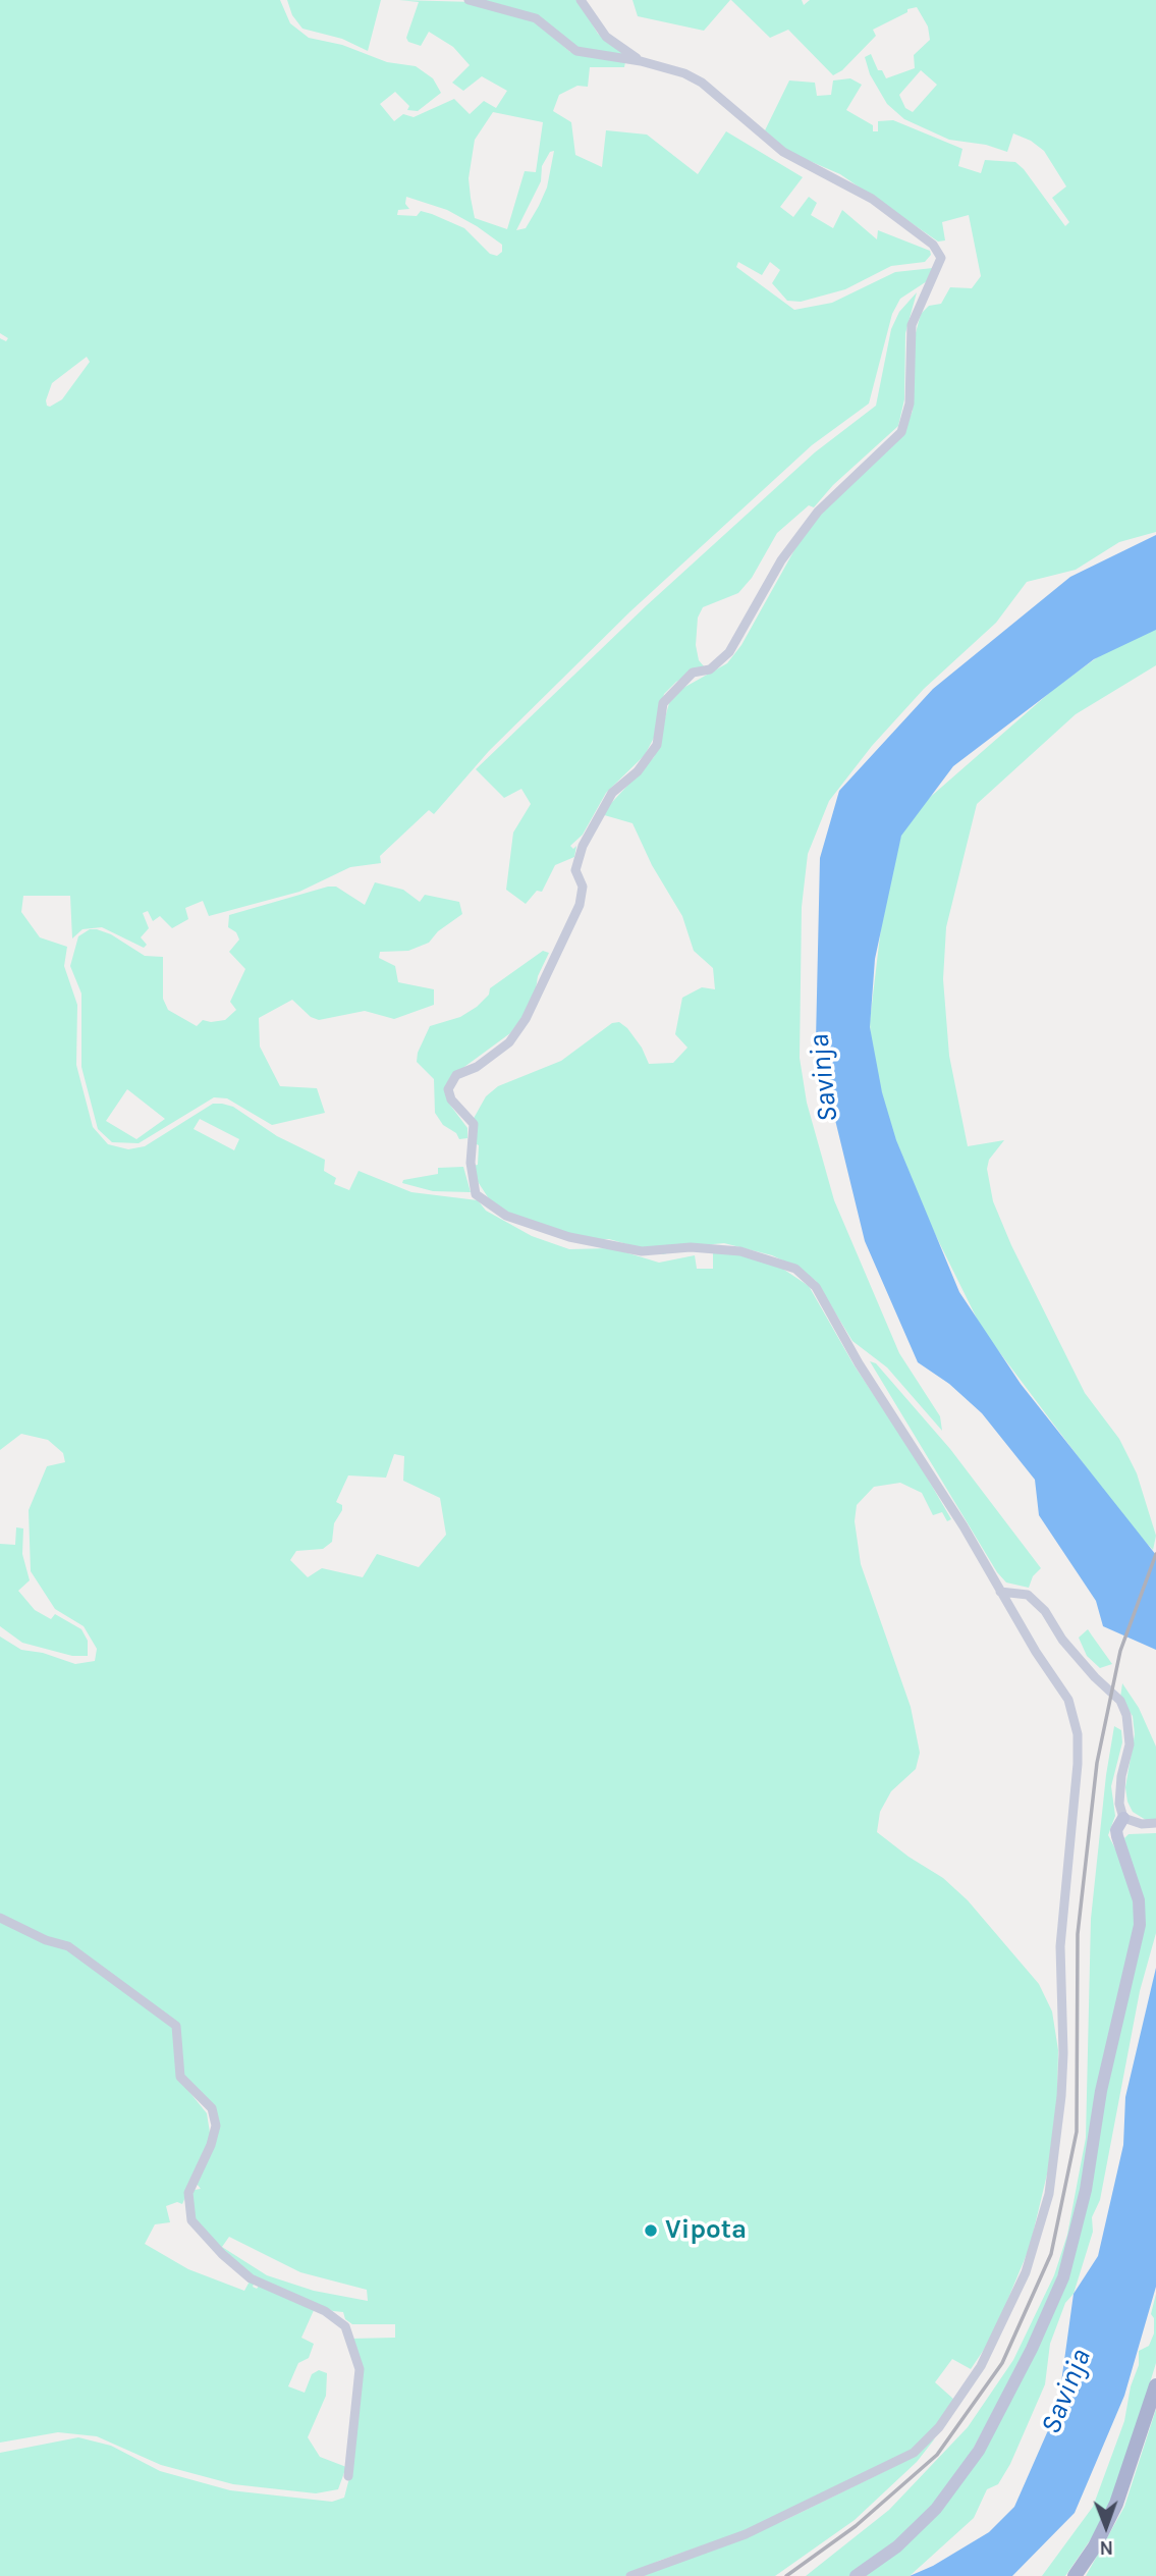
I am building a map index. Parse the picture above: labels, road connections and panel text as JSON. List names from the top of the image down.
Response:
{
  "water": ["Savinja"],
  "places": ["Vipota"],
  "north": "bottom"
}
